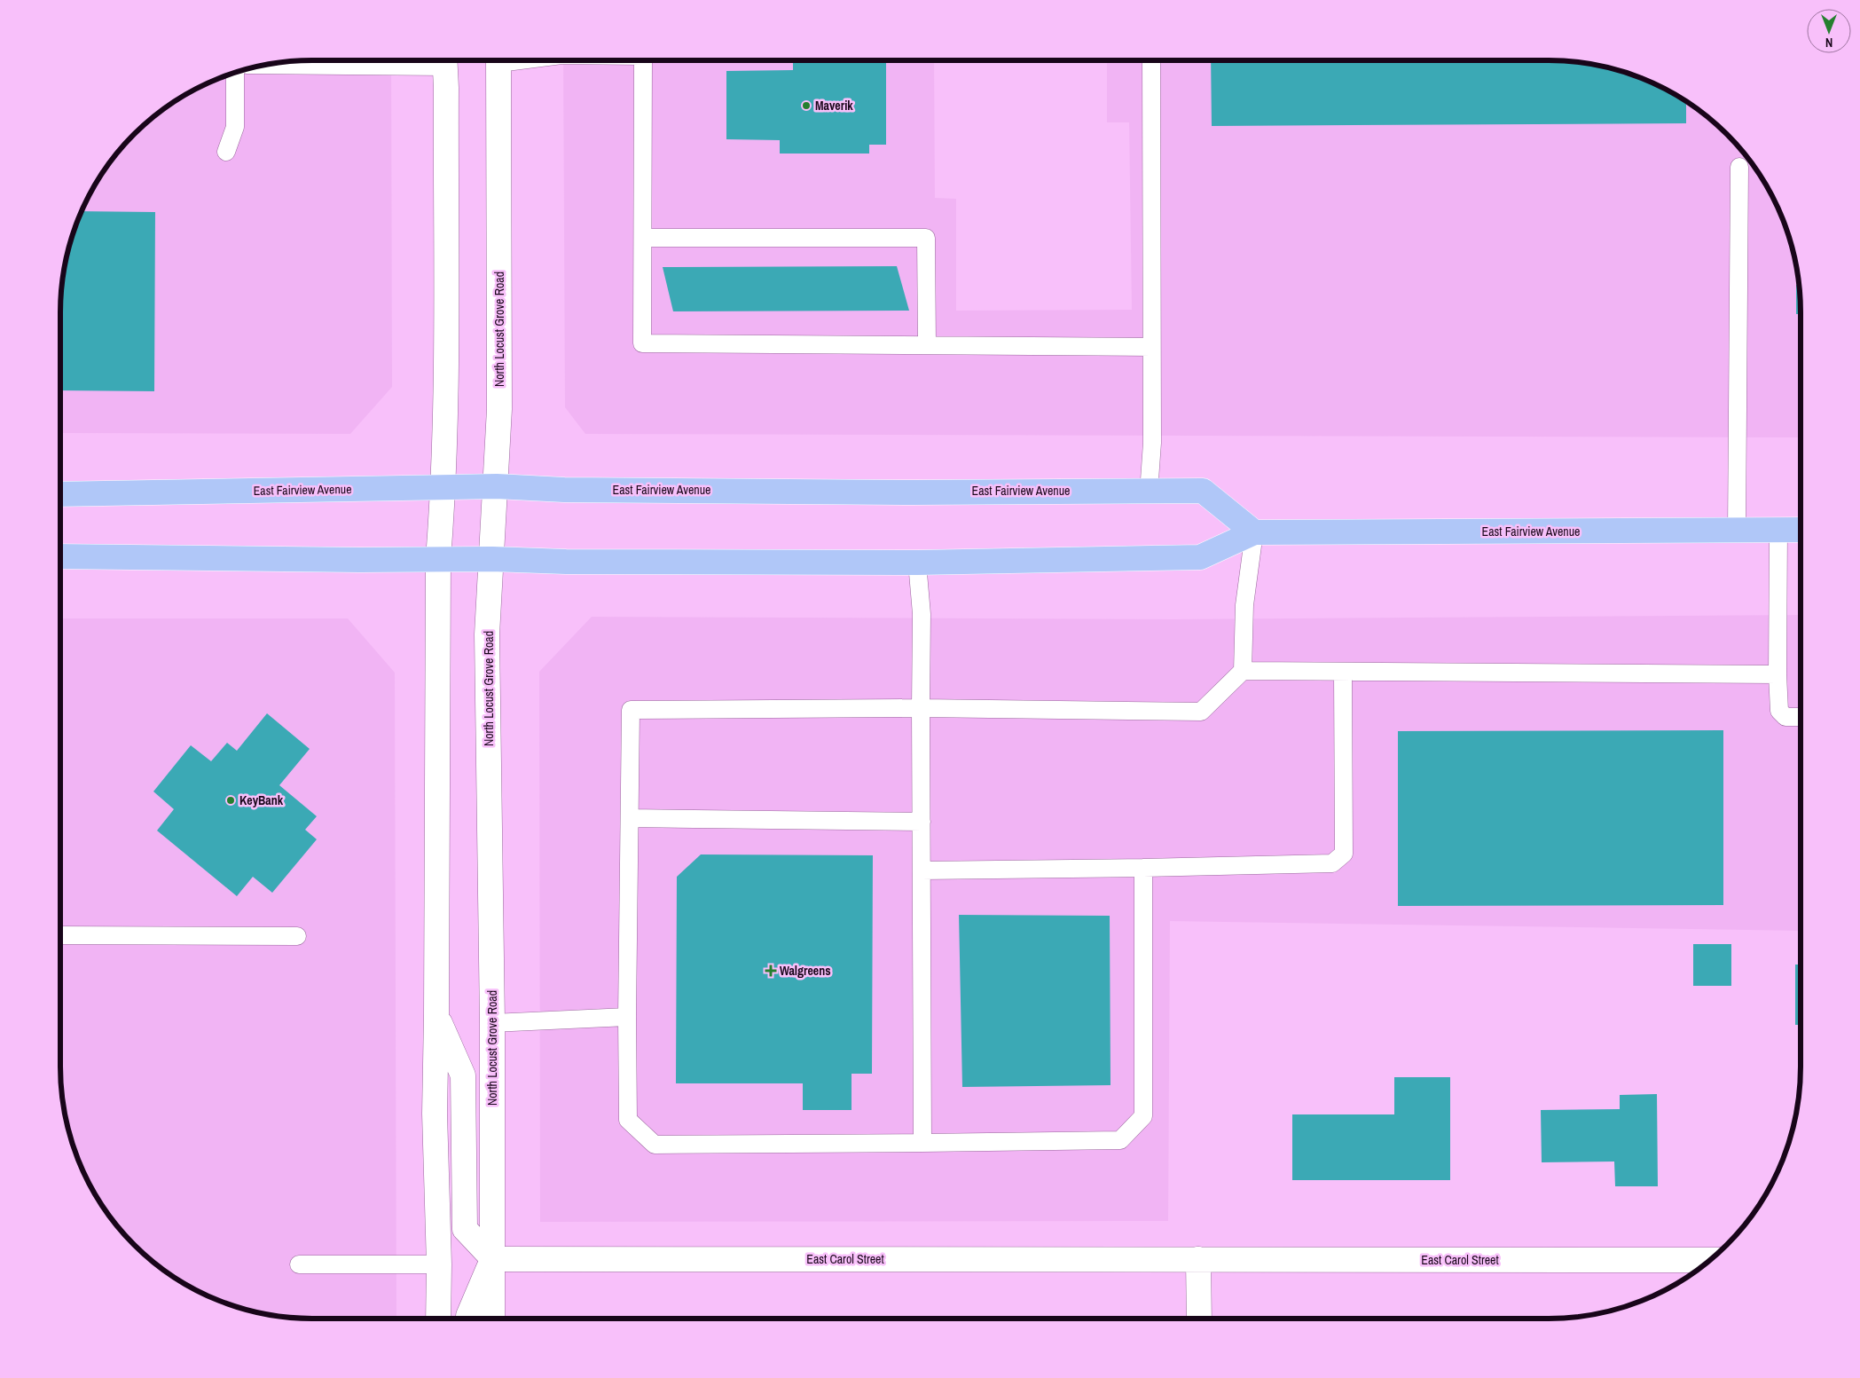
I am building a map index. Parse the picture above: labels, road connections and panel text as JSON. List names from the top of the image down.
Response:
{
  "streets": {
    "main road": ["North Locust Grove Road", "East Fairview Avenue", "East Carol Street"]
  },
  "crossings": [
    ["North Locust Grove Road", "East Fairview Avenue"],
    ["North Locust Grove Road", "East Carol Street"]
  ],
  "places": {
    "other": ["Maverik", "KeyBank"],
    "health": ["Walgreens"]
  },
  "north": "bottom"
}
